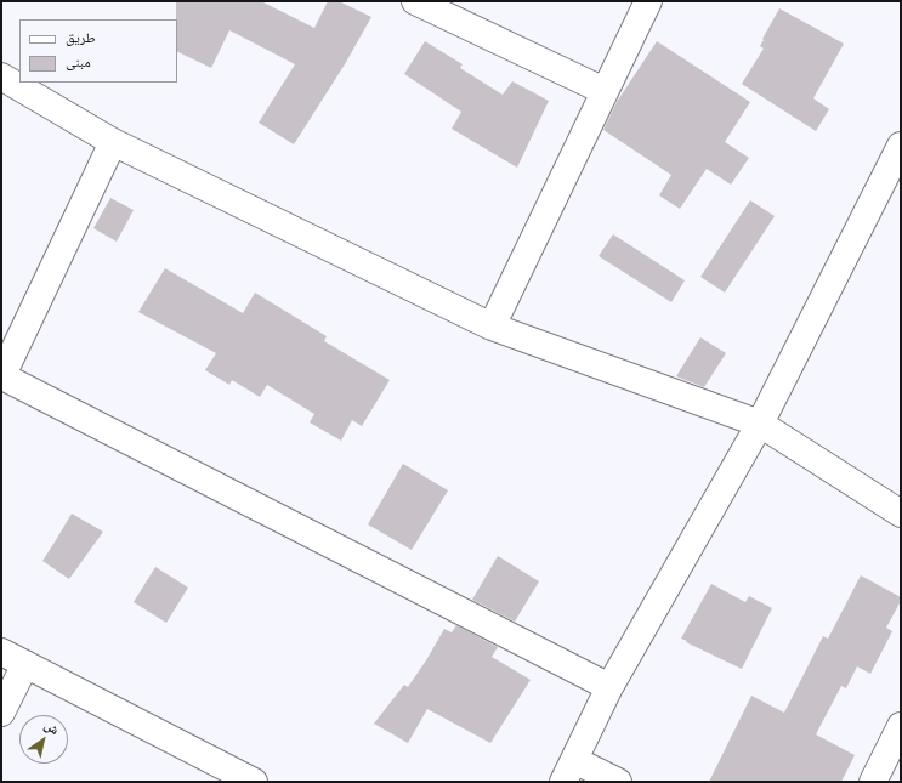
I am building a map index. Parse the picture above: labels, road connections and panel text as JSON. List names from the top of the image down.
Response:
{
  "legend": ["طريق", "مبنى"],
  "north": "top right"
}
